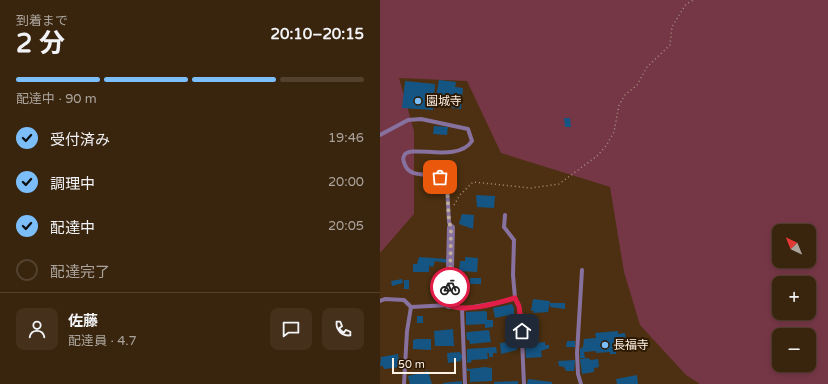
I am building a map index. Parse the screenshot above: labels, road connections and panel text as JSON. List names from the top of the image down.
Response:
{
  "places": ["園城寺", "長福寺"],
  "scale_bar": "50 m",
  "north": "top left",
  "page": {
    "heading": ["2 分", "到着まで", "20:10–20:15"],
    "panel": ["佐藤", "配達員 · 4.7"],
    "bar": "配達中 · 90 m",
    "list": [
      ["受付済み", "19:46"],
      ["調理中", "20:00"],
      ["配達中", "20:05"],
      "配達完了"
    ],
    "map_buttons": ["+", "−"],
    "scale": "50 m"
  }
}
